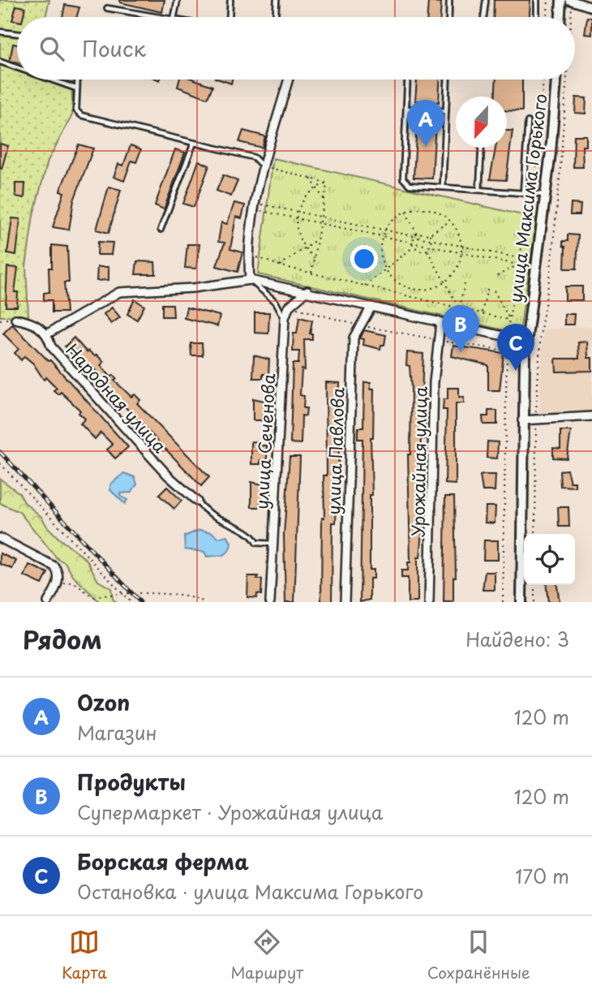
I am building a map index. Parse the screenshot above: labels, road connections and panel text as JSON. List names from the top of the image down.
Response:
{
  "streets": {
    "street": [
      "улица Максима Горького",
      "Народная улица",
      "улица Сеченова",
      "улица Павлова",
      "Урожайная улица"
    ]
  },
  "north": "bottom",
  "page": {
    "search": "Поиск",
    "pins": ["A", "B", "C"],
    "heading": ["Рядом", "Найдено: 3"],
    "list": [
      {
        "mark": "A",
        "name": "Ozon",
        "note": "Магазин",
        "value": "120 m"
      },
      {
        "mark": "B",
        "name": "Продукты",
        "note": "Супермаркет · Урожайная улица",
        "value": "120 m"
      },
      {
        "mark": "C",
        "name": "Борская ферма",
        "note": "Остановка · улица Максима Горького",
        "value": "170 m"
      }
    ],
    "nav": ["Карта", "Маршрут", "Сохранённые"]
  }
}
